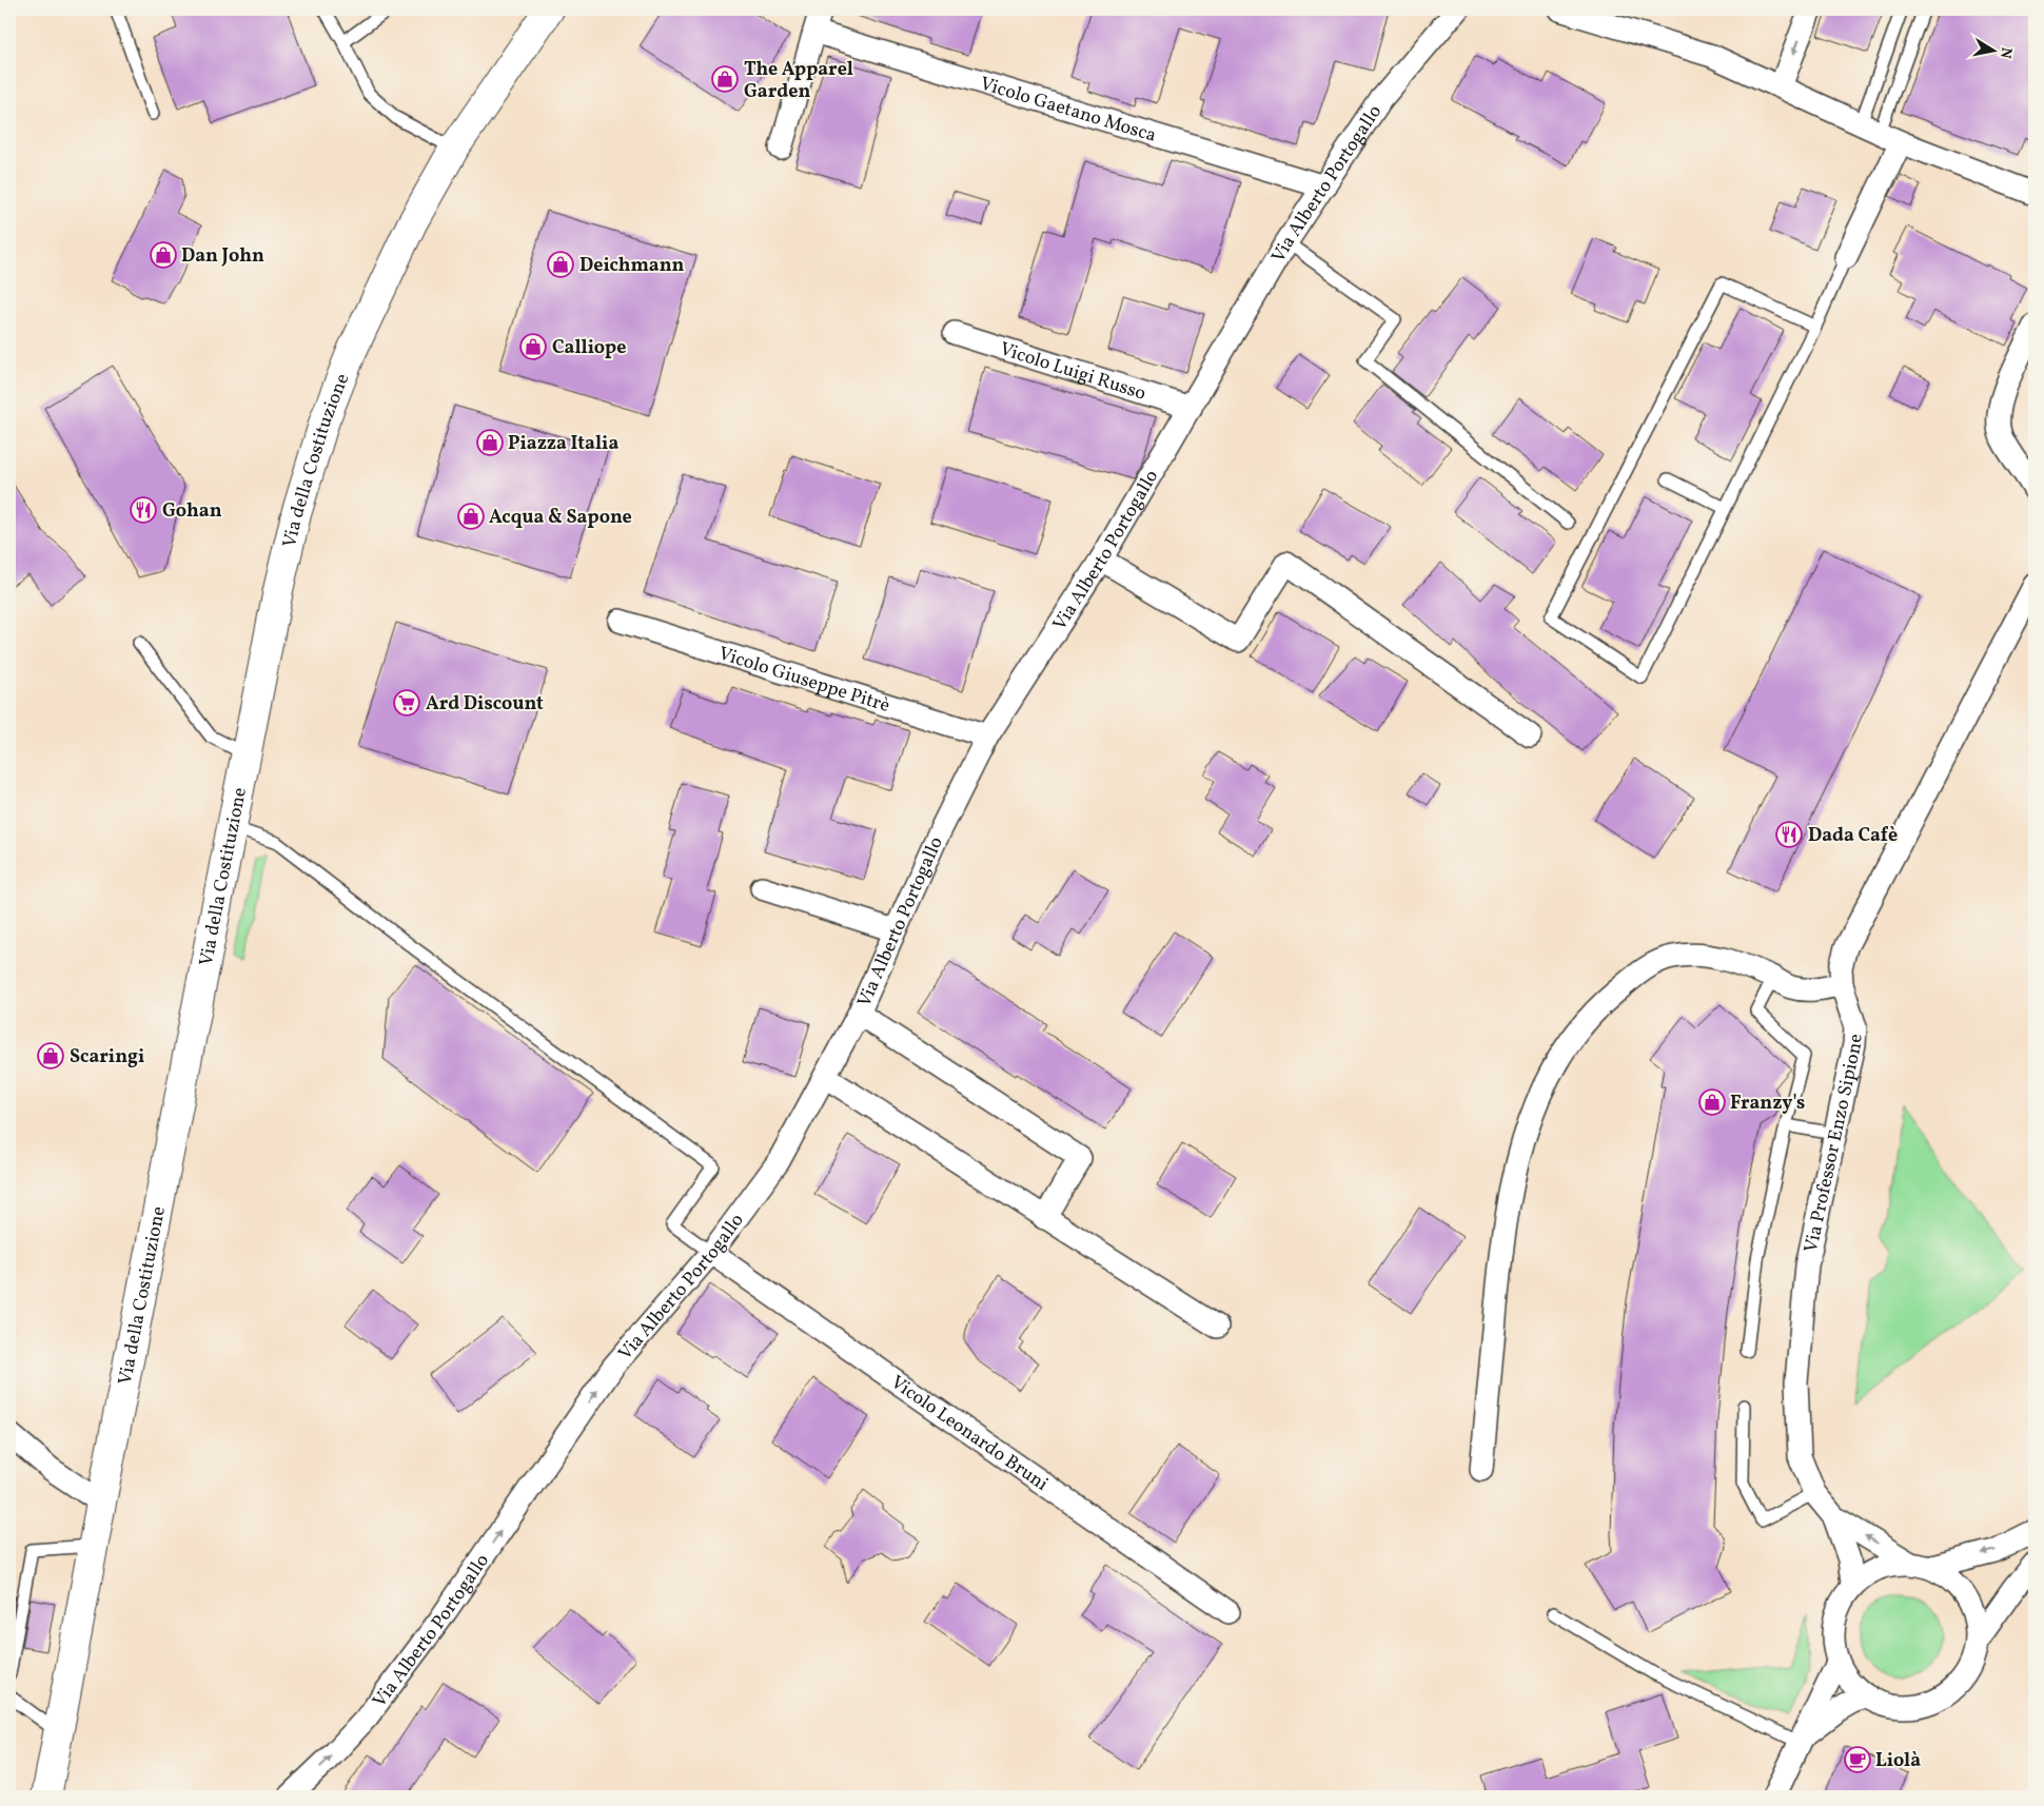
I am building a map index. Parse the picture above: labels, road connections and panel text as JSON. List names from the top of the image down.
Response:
{
  "streets": {
    "main road": ["Via della Costituzione"],
    "street": [
      "Vicolo Gaetano Mosca",
      "Via Alberto Portogallo",
      "Vicolo Luigi Russo",
      "Vicolo Giuseppe Pitrè",
      "Via Professor Enzo Sipione",
      "Vicolo Leonardo Bruni"
    ]
  },
  "crossings": [
    ["Vicolo Gaetano Mosca", "Via Alberto Portogallo"],
    ["Via Alberto Portogallo", "Vicolo Luigi Russo"],
    ["Via Alberto Portogallo", "Vicolo Giuseppe Pitrè"],
    ["Via Alberto Portogallo", "Vicolo Leonardo Bruni"]
  ],
  "places": {
    "shop": [
      "The Apparel Garden",
      "Dan John",
      "Deichmann",
      "Calliope",
      "Piazza Italia",
      "Acqua & Sapone",
      "Scaringi",
      "Franzy's"
    ],
    "restaurant": ["Gohan", "Dada Cafè"],
    "supermarket": ["Ard Discount"],
    "cafe": ["Liolà"]
  },
  "north": "right"
}
